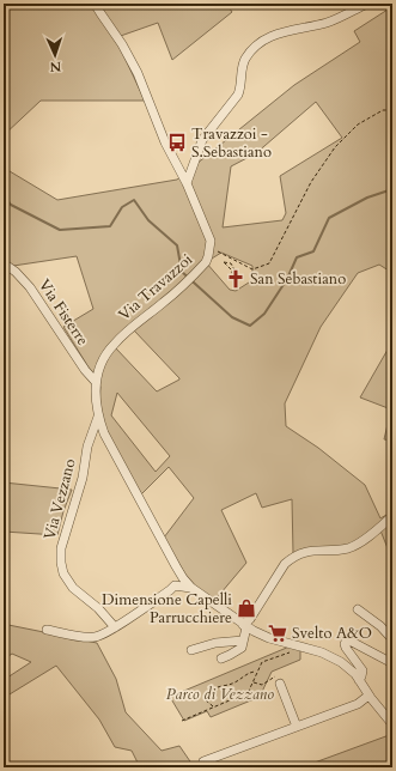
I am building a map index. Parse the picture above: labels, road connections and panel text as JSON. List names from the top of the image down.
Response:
{
  "streets": {
    "street": ["Via Travazzoi", "Via Fisterre", "Via Vezzano"]
  },
  "crossings": [
    ["Via Travazzoi", "Via Fisterre"],
    ["Via Travazzoi", "Via Vezzano"],
    ["Via Fisterre", "Via Vezzano"]
  ],
  "parks": ["Parco di Vezzano"],
  "places": {
    "bus stop": ["Travazzoi - S.Sebastiano"],
    "church": ["San Sebastiano"],
    "shop": ["Dimensione Capelli Parrucchiere"],
    "supermarket": ["Svelto A&O"]
  },
  "north": "bottom"
}
